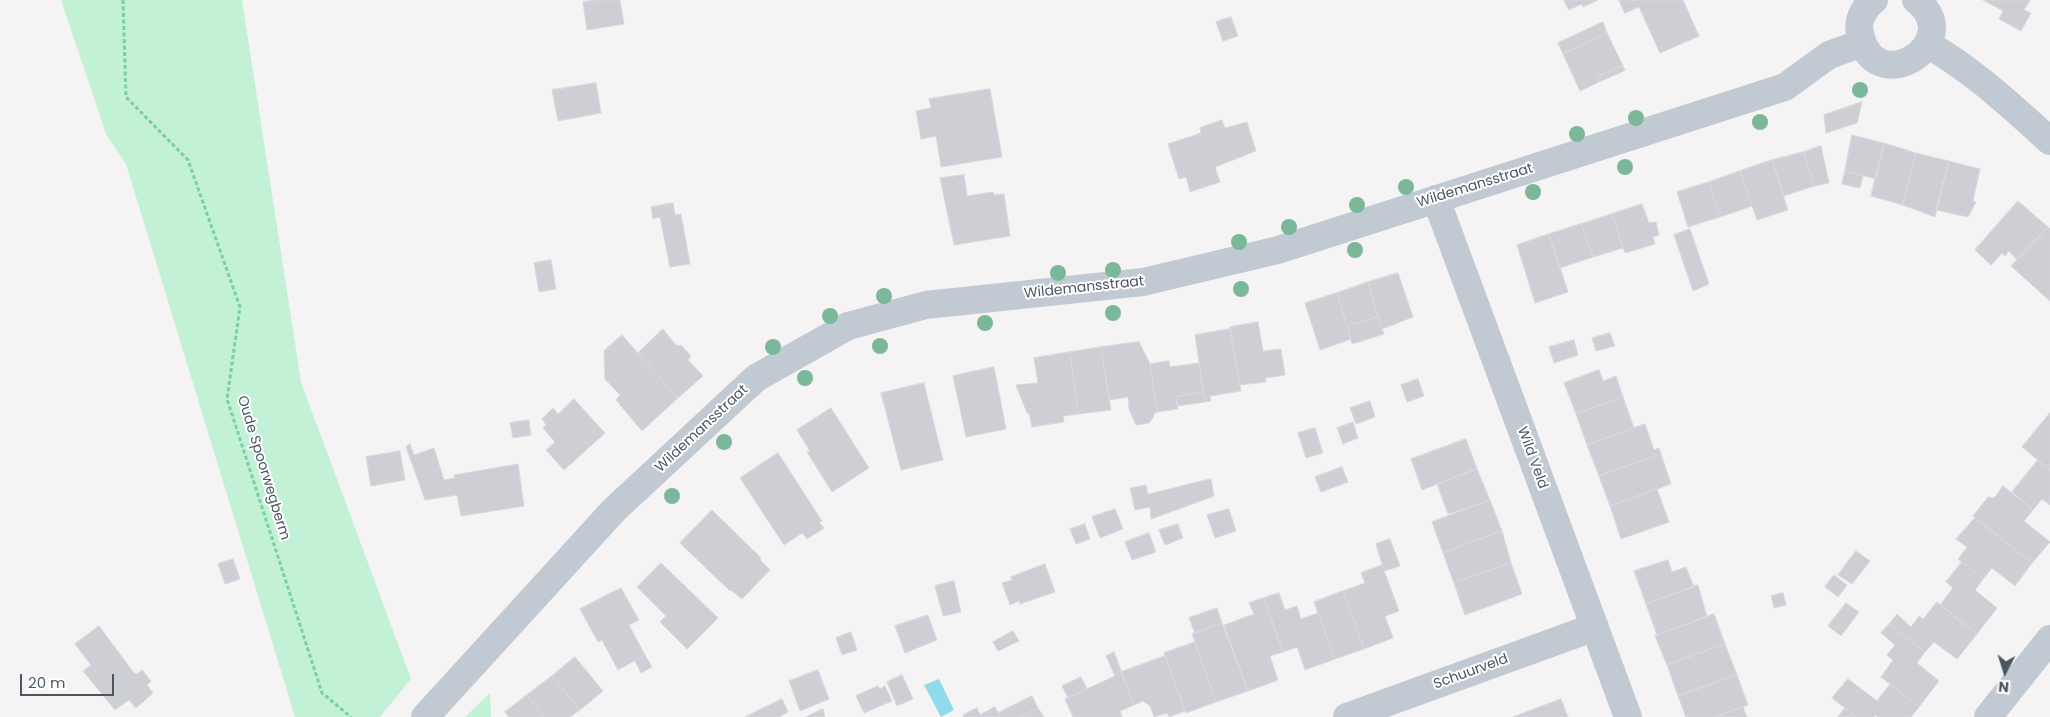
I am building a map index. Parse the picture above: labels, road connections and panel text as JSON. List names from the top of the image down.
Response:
{
  "streets": {
    "street": ["Wildemansstraat", "Wild Veld", "Schuurveld"],
    "path": ["Oude Spoorwegberm"]
  },
  "crossings": [
    ["Wildemansstraat", "Wild Veld"],
    ["Wild Veld", "Schuurveld"]
  ],
  "scale_bar": "20 m",
  "north": "bottom"
}
